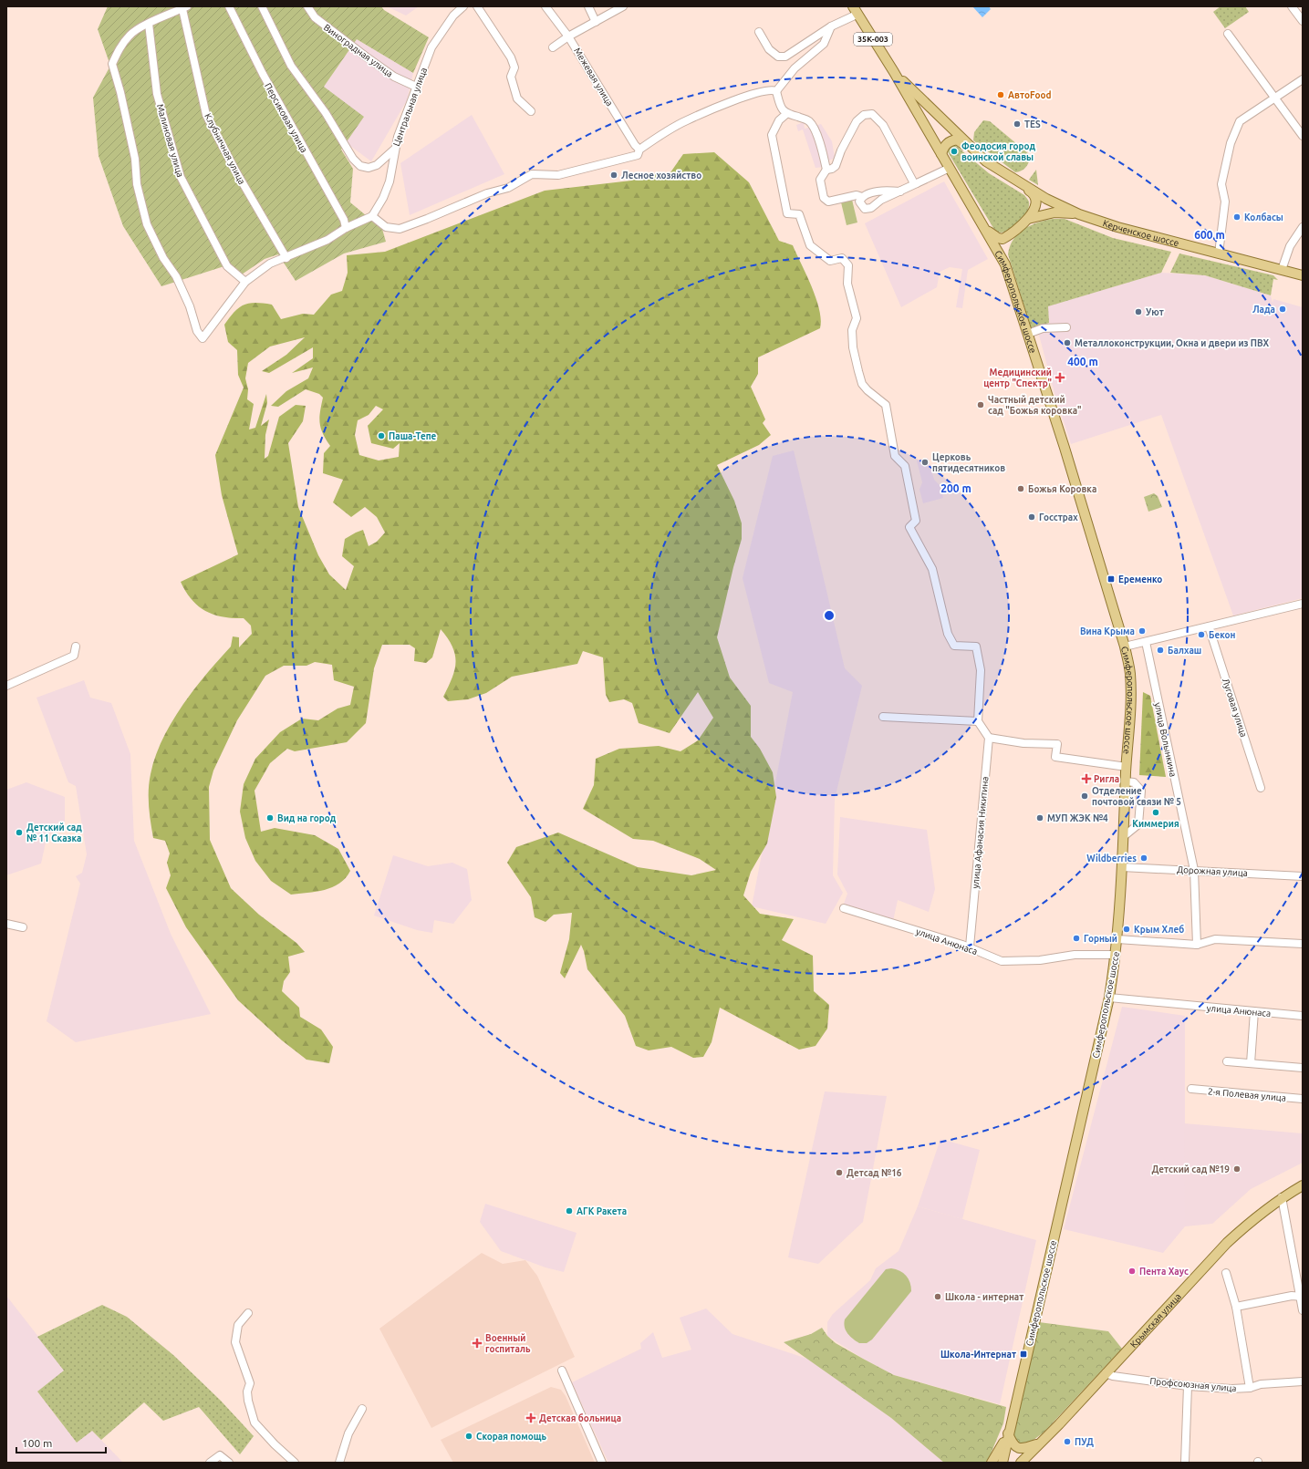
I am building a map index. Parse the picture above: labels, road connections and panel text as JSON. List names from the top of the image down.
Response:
{
  "streets": {
    "main road": [
      "35К-003",
      "Керченское шоссе",
      "Симферопольское шоссе",
      "Крымская улица"
    ],
    "street": [
      "Виноградная улица",
      "Межевая улица",
      "Центральная улица",
      "Персиковая улица",
      "Малиновая улица",
      "Клубничная улица",
      "Луговая улица",
      "улица Волынкина",
      "улица Афанасия Никитина",
      "Дорожная улица",
      "улица Анюнаса",
      "2-я Полевая улица",
      "Профсоюзная улица"
    ]
  },
  "crossings": [
    ["35К-003", "Керченское шоссе"],
    ["35К-003", "Симферопольское шоссе"],
    ["Виноградная улица", "Центральная улица"],
    ["Симферопольское шоссе", "Дорожная улица"],
    ["Симферопольское шоссе", "улица Анюнаса"],
    ["улица Волынкина", "Дорожная улица"],
    ["улица Афанасия Никитина", "улица Анюнаса"],
    ["Крымская улица", "Профсоюзная улица"]
  ],
  "places": {
    "other": [
      "АвтоFood",
      "TES",
      "Феодосия город воинской славы",
      "Лесное хозяйство",
      "Колбасы",
      "Лада",
      "Уют",
      "Металлоконструкции, Окна и двери из ПВХ",
      "Частный детский сад \"Божья коровка\"",
      "Паша-Тепе",
      "Церковь пятидесятников",
      "Божья Коровка",
      "Госстрах",
      "Вина Крыма",
      "Бекон",
      "Балхаш",
      "Отделение почтовой связи № 5",
      "Киммерия",
      "Вид на город",
      "МУП ЖЭК №4",
      "Детский сад № 11 Сказка",
      "Wildberries",
      "Крым Хлеб",
      "Горный",
      "Детский сад №19",
      "Детсад №16",
      "АГК Ракета",
      "Пента Хаус",
      "Школа - интернат",
      "Скорая помощь",
      "ПУД"
    ],
    "health": [
      "Медицинский центр \"Спектр\"",
      "Ригла",
      "Военный госпиталь",
      "Детская больница"
    ],
    "transit": ["Еременко", "Школа-Интернат"]
  },
  "scale_bar": "100 m",
  "rings": ["600 m", "400 m", "200 m"]
}
